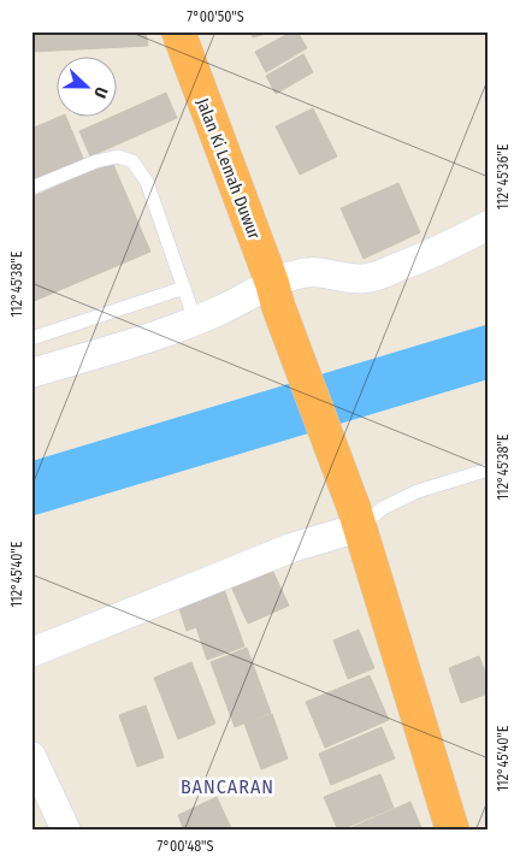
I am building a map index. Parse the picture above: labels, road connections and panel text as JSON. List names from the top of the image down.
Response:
{
  "streets": {
    "highway": ["Jalan Ki Lemah Duwur"]
  },
  "districts": ["BANCARAN"],
  "north": "right",
  "coordinates": [
    "7°00'50\"S",
    "112°45'36\"E",
    "112°45'38\"E",
    "112°45'40\"E",
    "7°00'48\"S"
  ]
}
